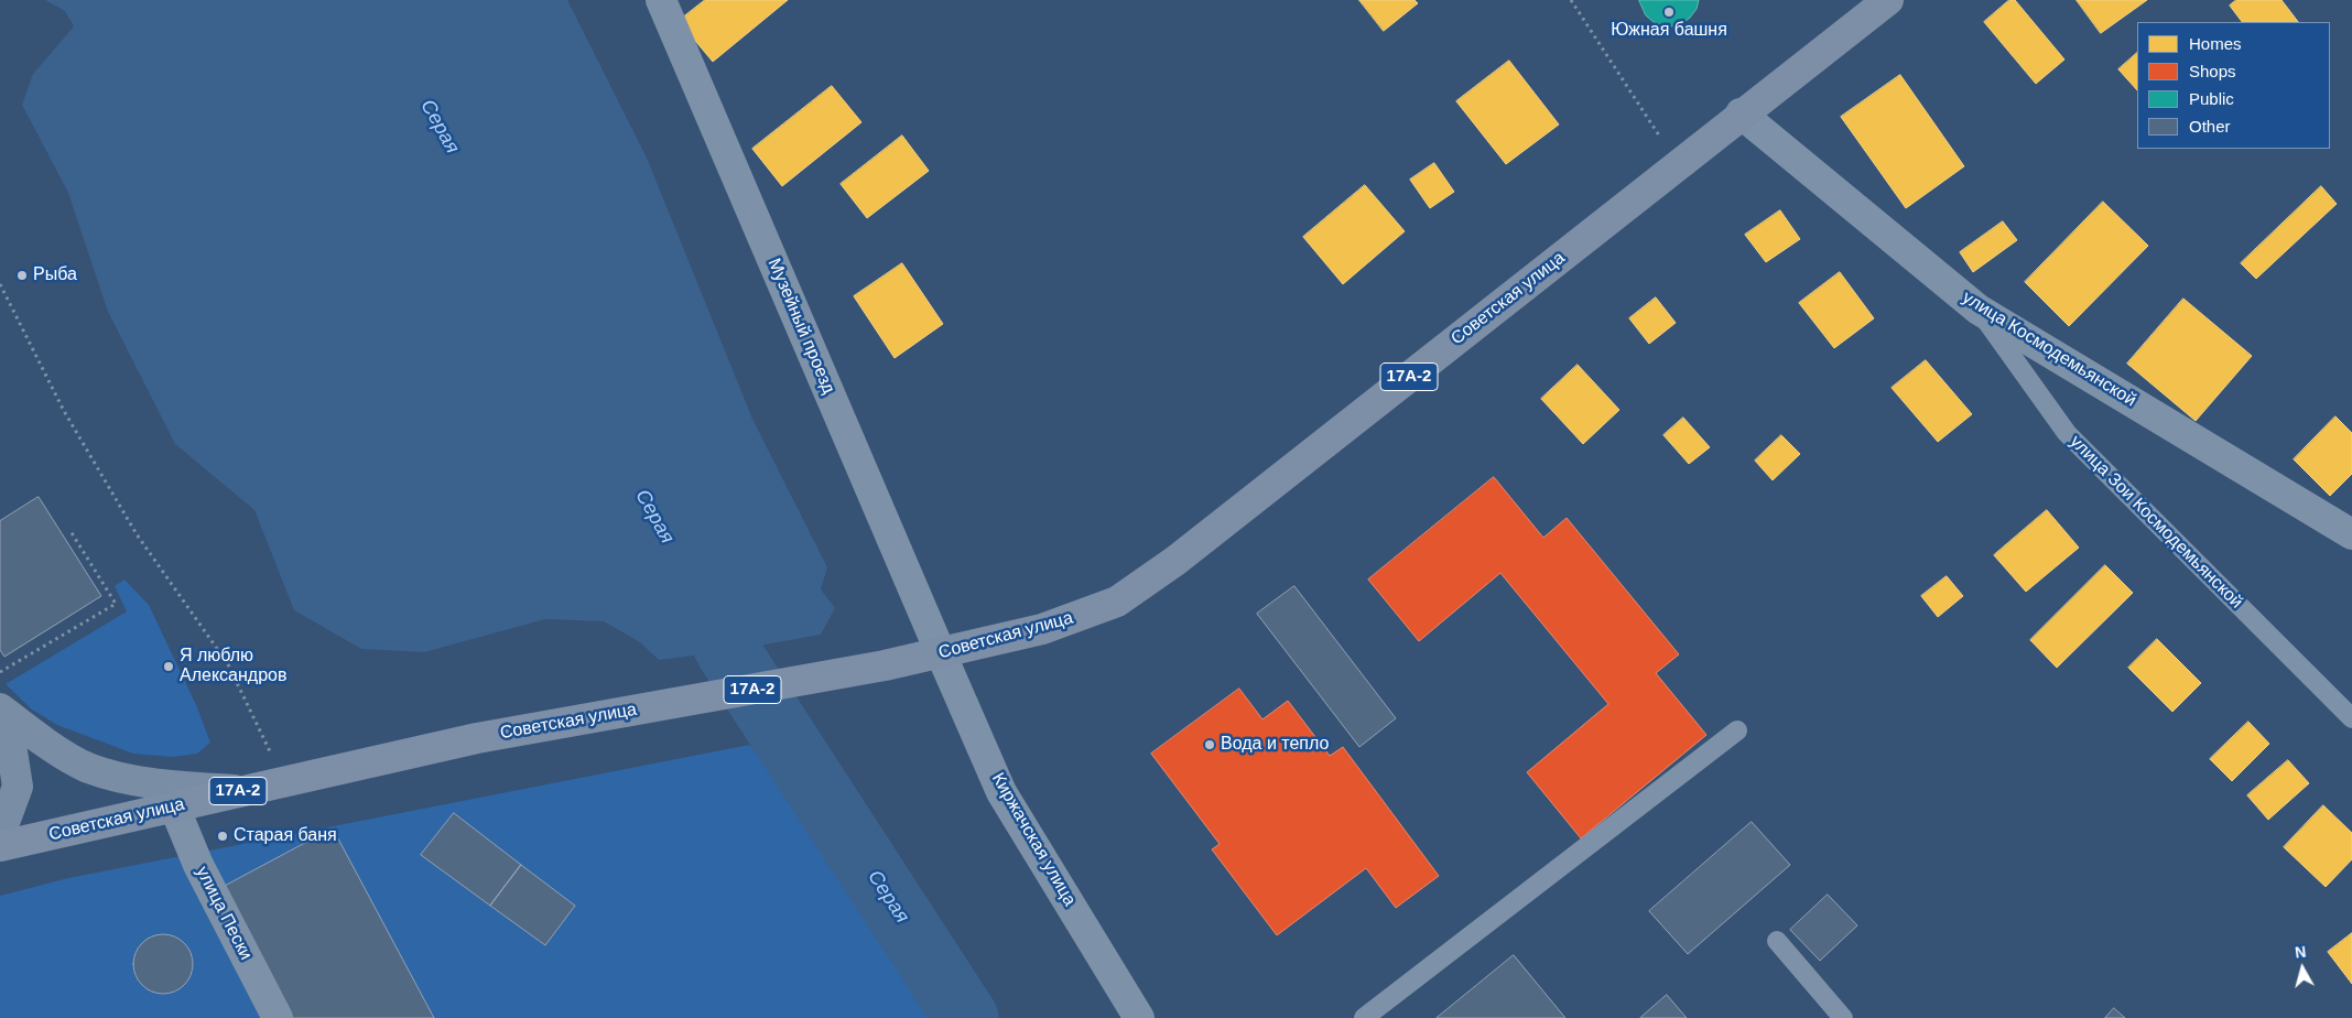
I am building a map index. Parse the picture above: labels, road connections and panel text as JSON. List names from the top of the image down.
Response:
{
  "streets": {
    "main road": ["Советская улица", "17А-2"],
    "street": [
      "Музейный проезд",
      "улица Космодемьянской",
      "Киржачская улица",
      "улица Пески"
    ],
    "lane": ["улица Зои Космодемьянской"]
  },
  "crossings": [
    ["Советская улица", "Музейный проезд"],
    ["Советская улица", "улица Космодемьянской"],
    ["Советская улица", "Киржачская улица"],
    ["Советская улица", "улица Пески"],
    ["Музейный проезд", "Киржачская улица"],
    ["улица Космодемьянской", "улица Зои Космодемьянской"]
  ],
  "water": ["Серая"],
  "places": [
    "Южная башня",
    "Рыба",
    "Я люблю Александров",
    "Вода и тепло",
    "Старая баня"
  ],
  "legend": [
    "Homes",
    "Shops",
    "Public",
    "Other"
  ],
  "north": "top"
}
